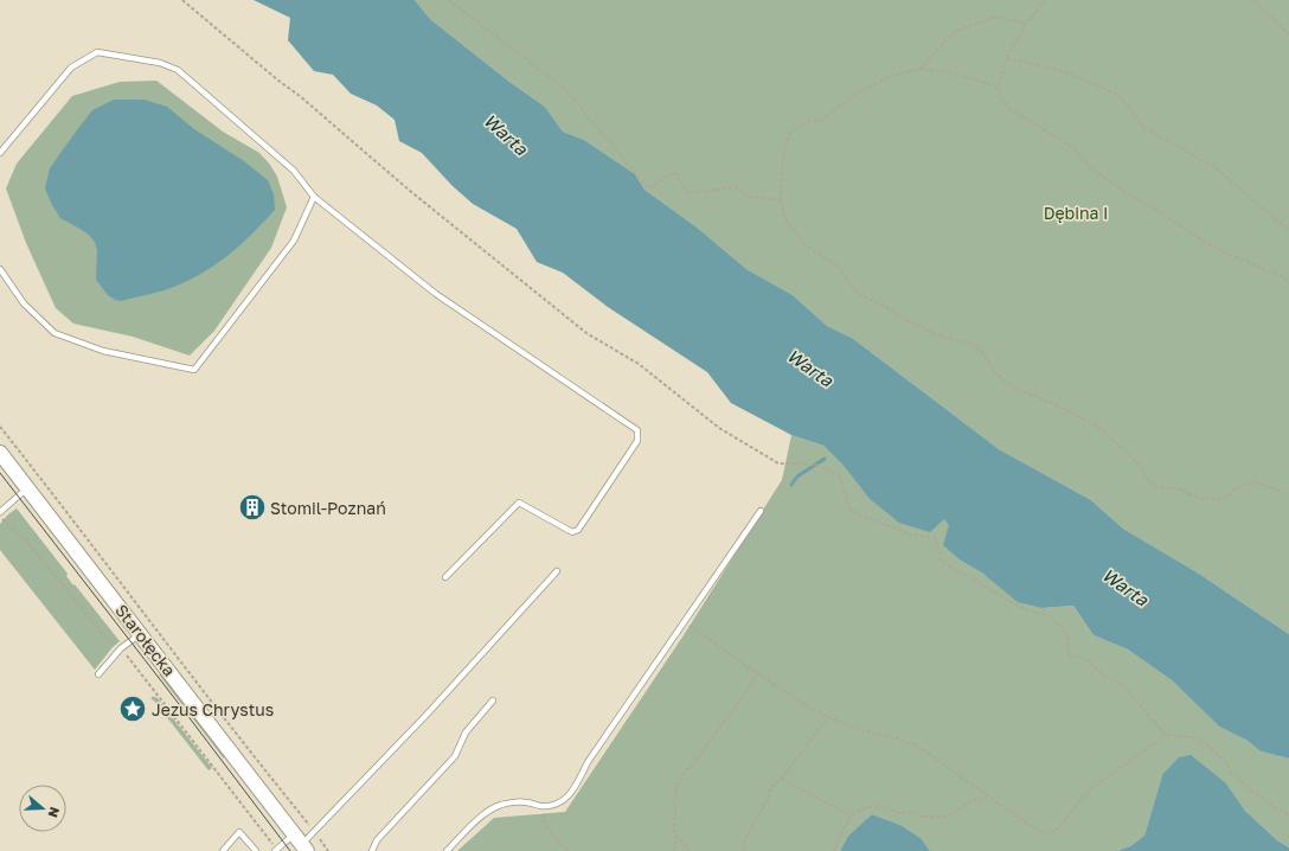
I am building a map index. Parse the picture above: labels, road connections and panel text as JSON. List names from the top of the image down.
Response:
{
  "streets": {
    "street": ["Starołęcka"]
  },
  "water": ["Warta"],
  "parks": ["Dębina I"],
  "places": {
    "building": ["Stomil-Poznań"],
    "place": ["Jezus Chrystus"]
  },
  "north": "right"
}
